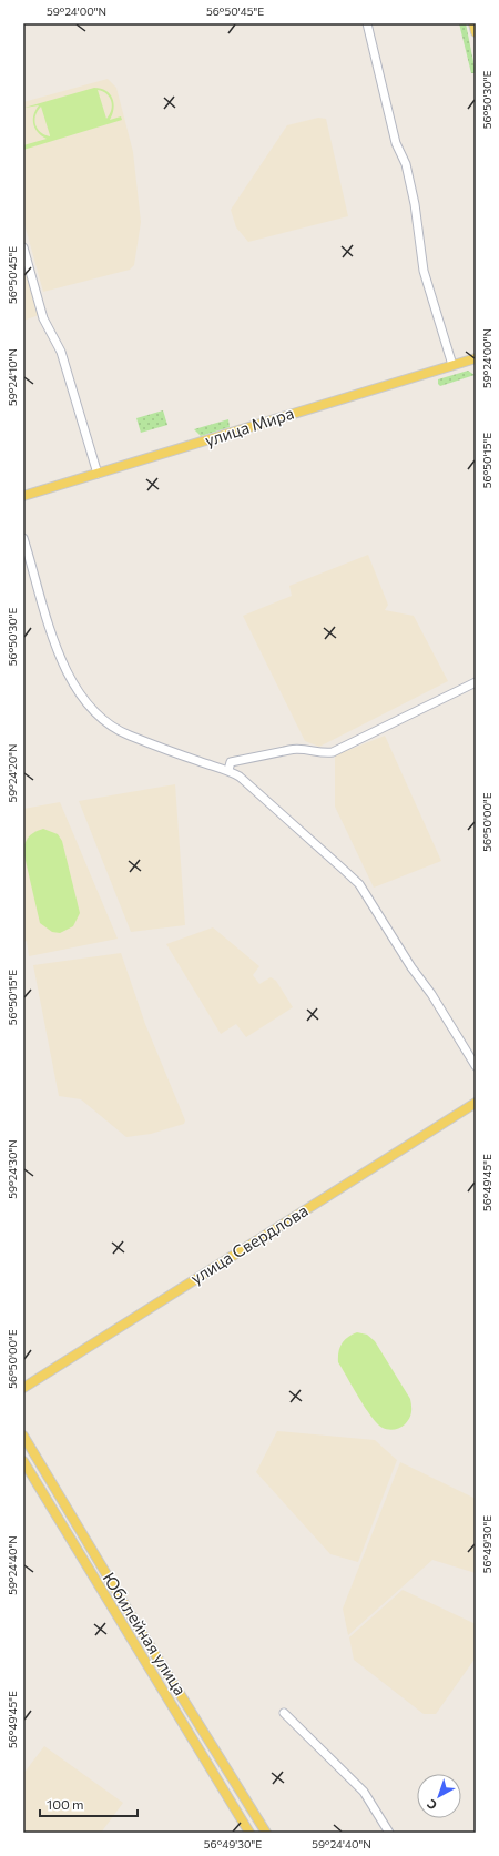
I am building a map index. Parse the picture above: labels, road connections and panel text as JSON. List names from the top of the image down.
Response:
{
  "streets": {
    "main road": ["улица Мира", "улица Свердлова", "Юбилейная улица"]
  },
  "scale_bar": "100 m",
  "north": "bottom left",
  "coordinates": [
    "59°24'00\"N",
    "56°50'45\"E",
    "56°50'30\"E",
    "59°24'10\"N",
    "56°50'15\"E",
    "59°24'20\"N",
    "56°50'00\"E",
    "59°24'30\"N",
    "56°49'45\"E",
    "56°49'30\"E",
    "59°24'40\"N"
  ]
}
